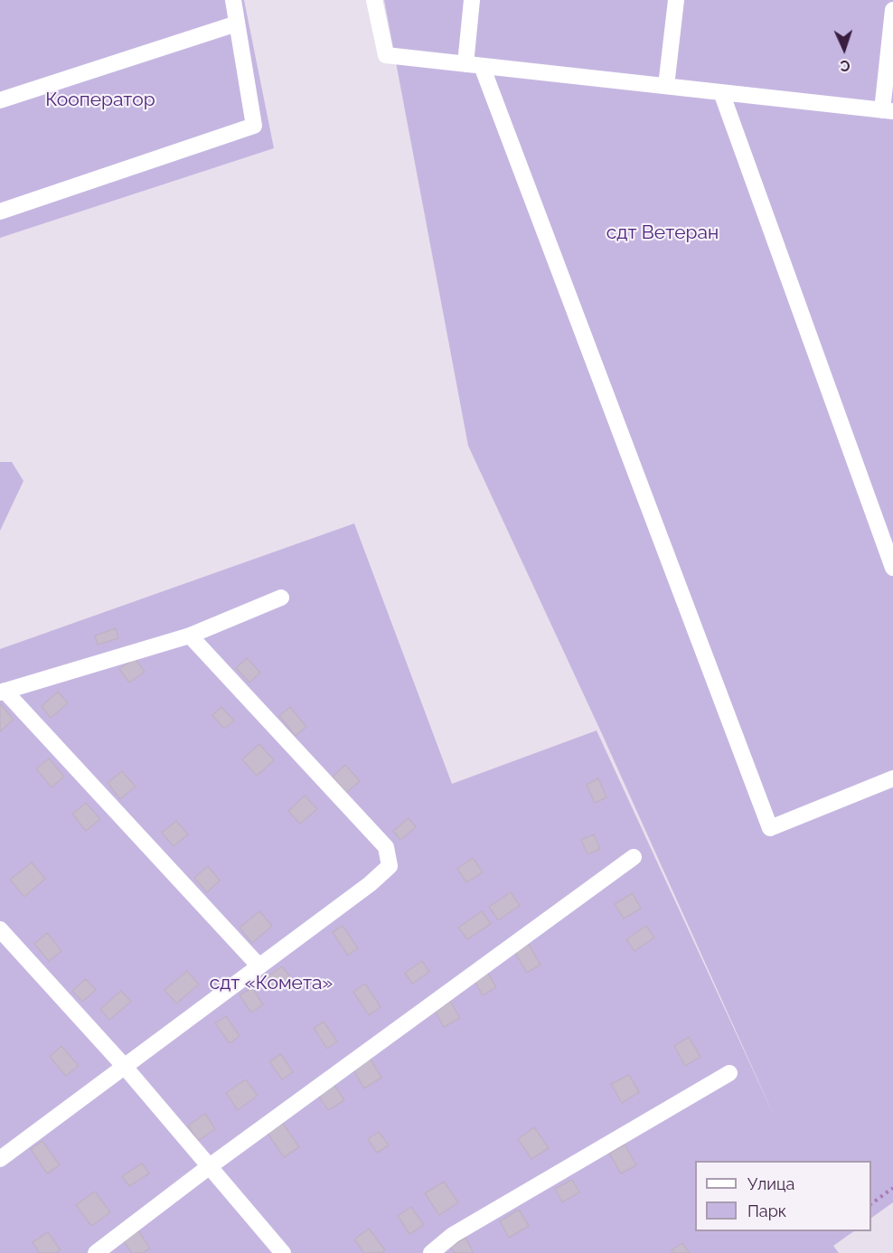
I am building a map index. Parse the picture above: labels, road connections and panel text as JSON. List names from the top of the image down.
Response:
{
  "parks": ["Кооператор", "сдт Ветеран", "сдт «Комета»"],
  "legend": ["Улица", "Парк"],
  "north": "bottom"
}
